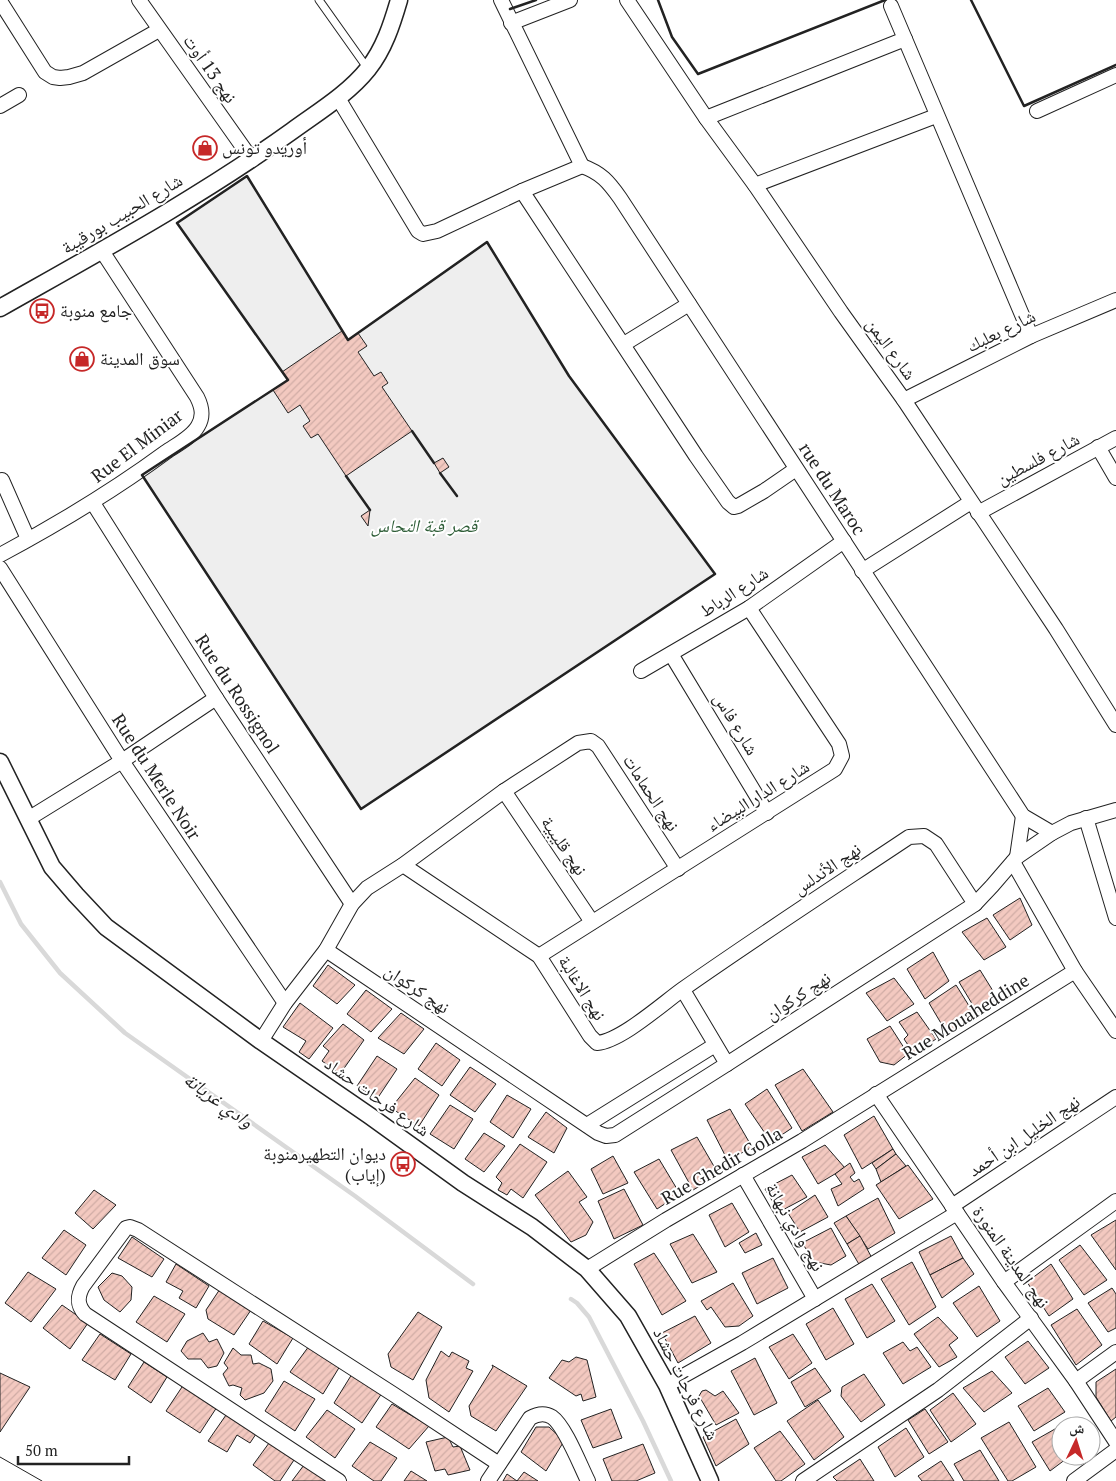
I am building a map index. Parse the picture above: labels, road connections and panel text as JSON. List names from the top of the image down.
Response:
{
  "streets": {
    "street": [
      "نهج 13 أوت",
      "شارع الحبيب بورقيبة",
      "شارع بعلبك",
      "شارع اليمن",
      "Rue El Miniar",
      "شارع فلسطين",
      "rue du Maroc",
      "شارع الرباط",
      "Rue du Rossignol",
      "شارع فاس",
      "Rue du Merle Noir",
      "نهج الحمامات",
      "شارع الدار البيضاء",
      "نهج قليبية",
      "نهج الأندلس",
      "نهج الاغالبة",
      "نهج كركوان",
      "Rue Mouaheddine",
      "شارع فرحات حشاد",
      "نهج الخليل ابن أحمد",
      "Rue Ghedir Golla",
      "نهج وادي نبهانة",
      "نهج المدينة المنورة"
    ]
  },
  "crossings": [
    ["نهج 13 أوت", "شارع الحبيب بورقيبة"],
    ["شارع الحبيب بورقيبة", "Rue El Miniar"],
    ["شارع بعلبك", "شارع اليمن"],
    ["شارع اليمن", "شارع فلسطين"],
    ["Rue El Miniar", "Rue du Rossignol"],
    ["شارع فلسطين", "rue du Maroc"],
    ["rue du Maroc", "شارع الرباط"],
    ["شارع الرباط", "شارع فاس"],
    ["شارع الرباط", "شارع الدار البيضاء"],
    ["شارع فاس", "شارع الدار البيضاء"],
    ["نهج الحمامات", "شارع الدار البيضاء"],
    ["نهج الحمامات", "نهج قليبية"],
    ["شارع الدار البيضاء", "نهج قليبية"],
    ["شارع الدار البيضاء", "نهج الاغالبة"],
    ["نهج الأندلس", "نهج الاغالبة"],
    ["نهج الأندلس", "نهج كركوان"],
    ["Rue Mouaheddine", "Rue Ghedir Golla"],
    ["Rue Mouaheddine", "نهج المدينة المنورة"],
    ["شارع فرحات حشاد", "نهج الخليل ابن أحمد"],
    ["شارع فرحات حشاد", "Rue Ghedir Golla"],
    ["نهج الخليل ابن أحمد", "نهج وادي نبهانة"],
    ["نهج الخليل ابن أحمد", "نهج المدينة المنورة"],
    ["Rue Ghedir Golla", "نهج وادي نبهانة"],
    ["Rue Ghedir Golla", "نهج المدينة المنورة"]
  ],
  "water": ["وادي غريانة"],
  "parks": ["قصر قبة النحاس"],
  "places": {
    "shop": ["أوريدو تونس", "سوق المدينة"],
    "bus stop": ["جامع منوبة", "ديوان التطهيرمنوبة (إياب)"]
  },
  "scale_bar": "50 m",
  "north": "top"
}
